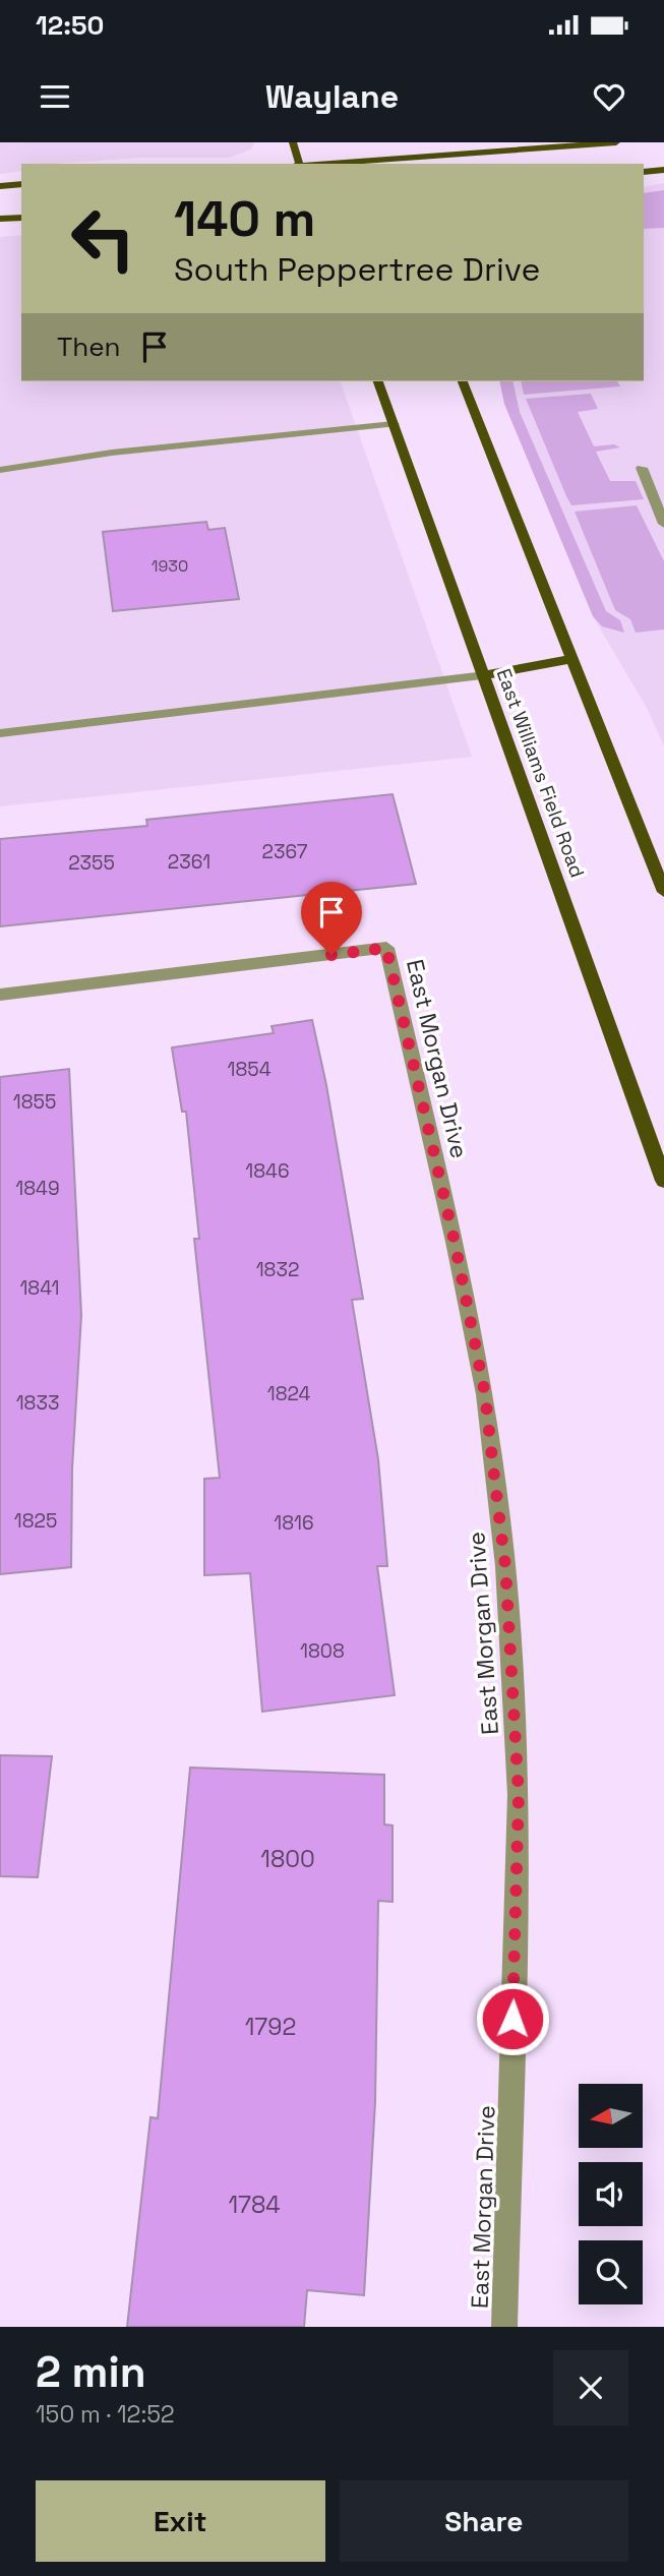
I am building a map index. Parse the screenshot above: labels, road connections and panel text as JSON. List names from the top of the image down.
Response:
{
  "streets": {
    "main road": ["East Williams Field Road"],
    "street": ["East Morgan Drive"]
  },
  "house_numbers": [
    "1930",
    "2367",
    "2361",
    "2355",
    "1854",
    "1855",
    "1846",
    "1849",
    "1832",
    "1841",
    "1824",
    "1833",
    "1825",
    "1816",
    "1808",
    "1800",
    "1792",
    "1784"
  ],
  "north": "left",
  "page": {
    "status": "12:50",
    "header": "Waylane",
    "turn": ["140 m", "South Peppertree Drive"],
    "then": "Then",
    "heading": ["2 min", "150 m · 12:52"],
    "buttons": ["Exit", "Share"]
  }
}
